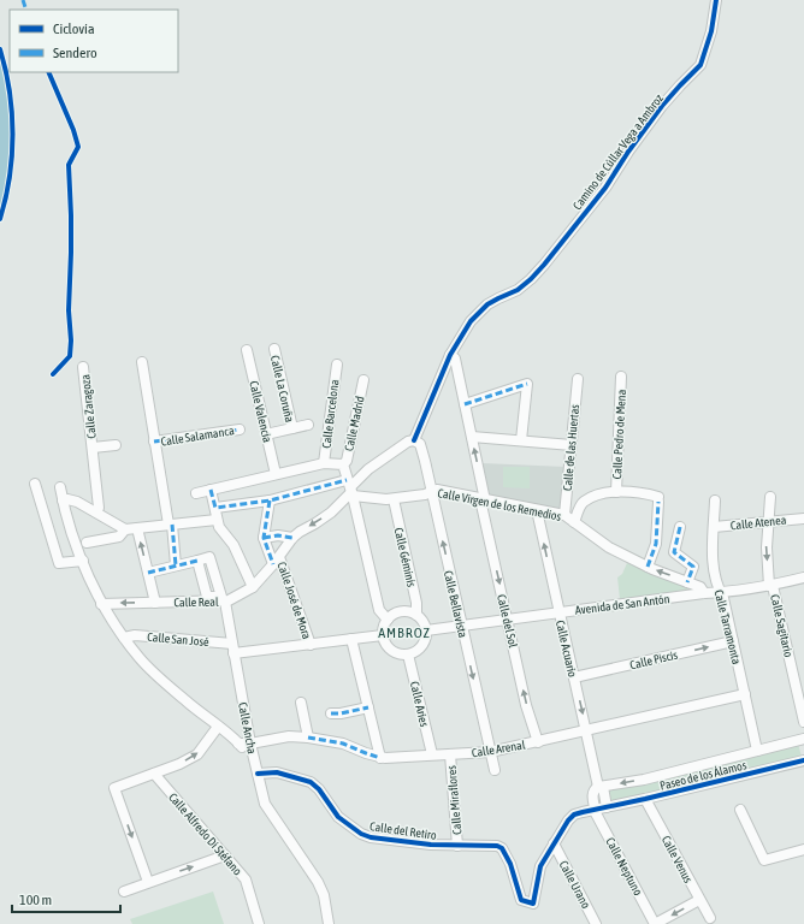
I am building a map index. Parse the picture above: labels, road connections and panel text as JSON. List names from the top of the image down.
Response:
{
  "streets": {
    "street": [
      "Camino de Cúllar Vega a Ambroz",
      "Calle La Coruña",
      "Calle Zaragoza",
      "Calle Valencia",
      "Calle Barcelona",
      "Calle Madrid",
      "Calle Pedro de Mena",
      "Calle Salamanca",
      "Calle de las Huertas",
      "Calle Virgen de los Remedios",
      "Calle Atenea",
      "Calle Géminis",
      "Calle José de Mora",
      "Calle Real",
      "Calle Bellavista",
      "Avenida de San Antón",
      "Calle del Sol",
      "Calle Sagitario",
      "Calle Tarramonta",
      "Calle San José",
      "Calle Acuario",
      "Calle Piscis",
      "Calle Aries",
      "Calle Ancha",
      "Calle Arenal",
      "Paseo de los Álamos",
      "Calle Miraflores",
      "Calle del Retiro",
      "Calle Alfredo Di Stéfano",
      "Calle Venus",
      "Calle Neptuno",
      "Calle Urano"
    ]
  },
  "crossings": [
    ["Camino de Cúllar Vega a Ambroz", "Calle Real"],
    ["Camino de Cúllar Vega a Ambroz", "Calle Bellavista"],
    ["Camino de Cúllar Vega a Ambroz", "Calle del Sol"],
    ["Calle La Coruña", "Calle Valencia"],
    ["Calle de las Huertas", "Calle Virgen de los Remedios"],
    ["Calle Virgen de los Remedios", "Calle Bellavista"],
    ["Calle Virgen de los Remedios", "Avenida de San Antón"],
    ["Calle Virgen de los Remedios", "Calle del Sol"],
    ["Calle Virgen de los Remedios", "Calle Acuario"],
    ["Calle Atenea", "Calle Sagitario"],
    ["Calle Atenea", "Calle Tarramonta"],
    ["Calle Géminis", "Avenida de San Antón"],
    ["Calle Géminis", "Calle Aries"],
    ["Calle José de Mora", "Calle Real"],
    ["Calle Real", "Calle Bellavista"],
    ["Calle Real", "Calle Ancha"],
    ["Calle Bellavista", "Avenida de San Antón"],
    ["Calle Bellavista", "Calle Arenal"],
    ["Avenida de San Antón", "Calle del Sol"],
    ["Avenida de San Antón", "Calle Acuario"],
    ["Avenida de San Antón", "Calle Aries"],
    ["Calle del Sol", "Calle Arenal"],
    ["Calle Tarramonta", "Calle Piscis"],
    ["Calle Tarramonta", "Calle Arenal"],
    ["Calle Tarramonta", "Paseo de los Álamos"],
    ["Calle San José", "Calle Ancha"],
    ["Calle Acuario", "Calle Piscis"],
    ["Calle Acuario", "Calle Arenal"],
    ["Calle Acuario", "Paseo de los Álamos"],
    ["Calle Aries", "Calle Arenal"],
    ["Calle Ancha", "Calle Arenal"],
    ["Calle Ancha", "Calle del Retiro"],
    ["Calle Arenal", "Calle Miraflores"],
    ["Paseo de los Álamos", "Calle Venus"],
    ["Paseo de los Álamos", "Calle Neptuno"],
    ["Calle Miraflores", "Calle del Retiro"],
    ["Calle del Retiro", "Calle Urano"]
  ],
  "one_way": ["Calle Piscis"],
  "districts": ["AMBROZ"],
  "legend": ["Ciclovía", "Sendero"],
  "scale_bar": "100 m"
}
